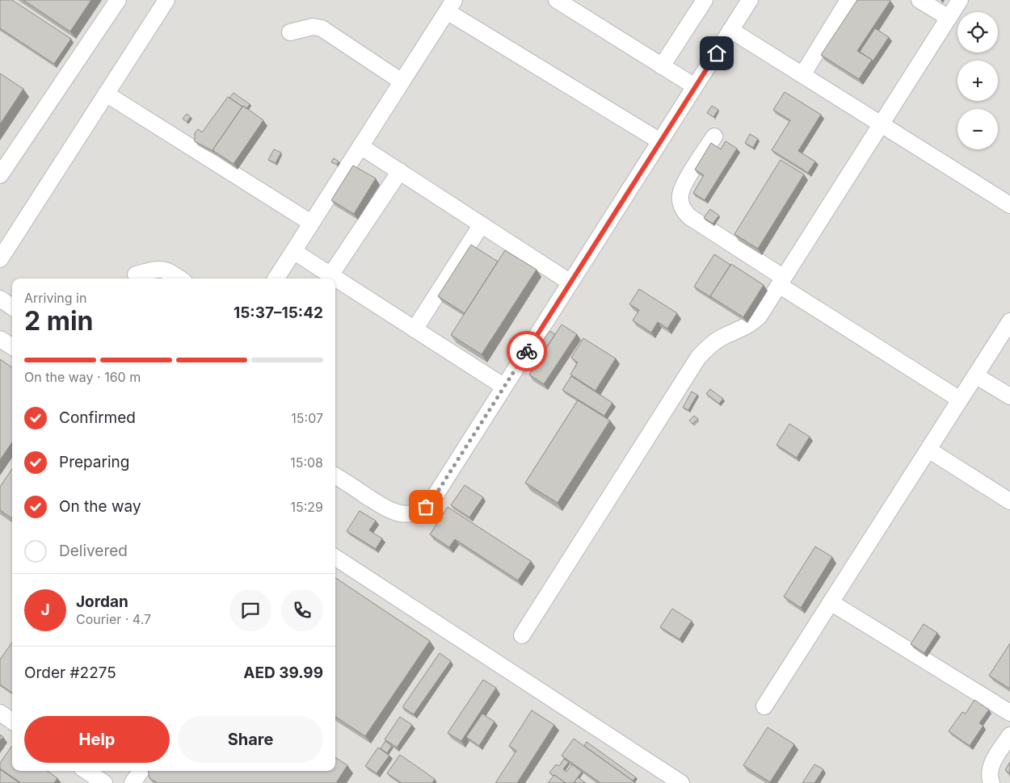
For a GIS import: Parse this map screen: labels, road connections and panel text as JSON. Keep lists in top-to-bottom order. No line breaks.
{"page":{"map_buttons":["+","−"],"heading":["2 min","Arriving in","15:37–15:42"],"panel":["Jordan","Courier · 4.7","Order #2275","AED 39.99"],"bar":"On the way · 160 m","list":[["Confirmed","15:07"],["Preparing","15:08"],["On the way","15:29"],"Delivered"],"round":"J","buttons":["Help","Share"]}}
